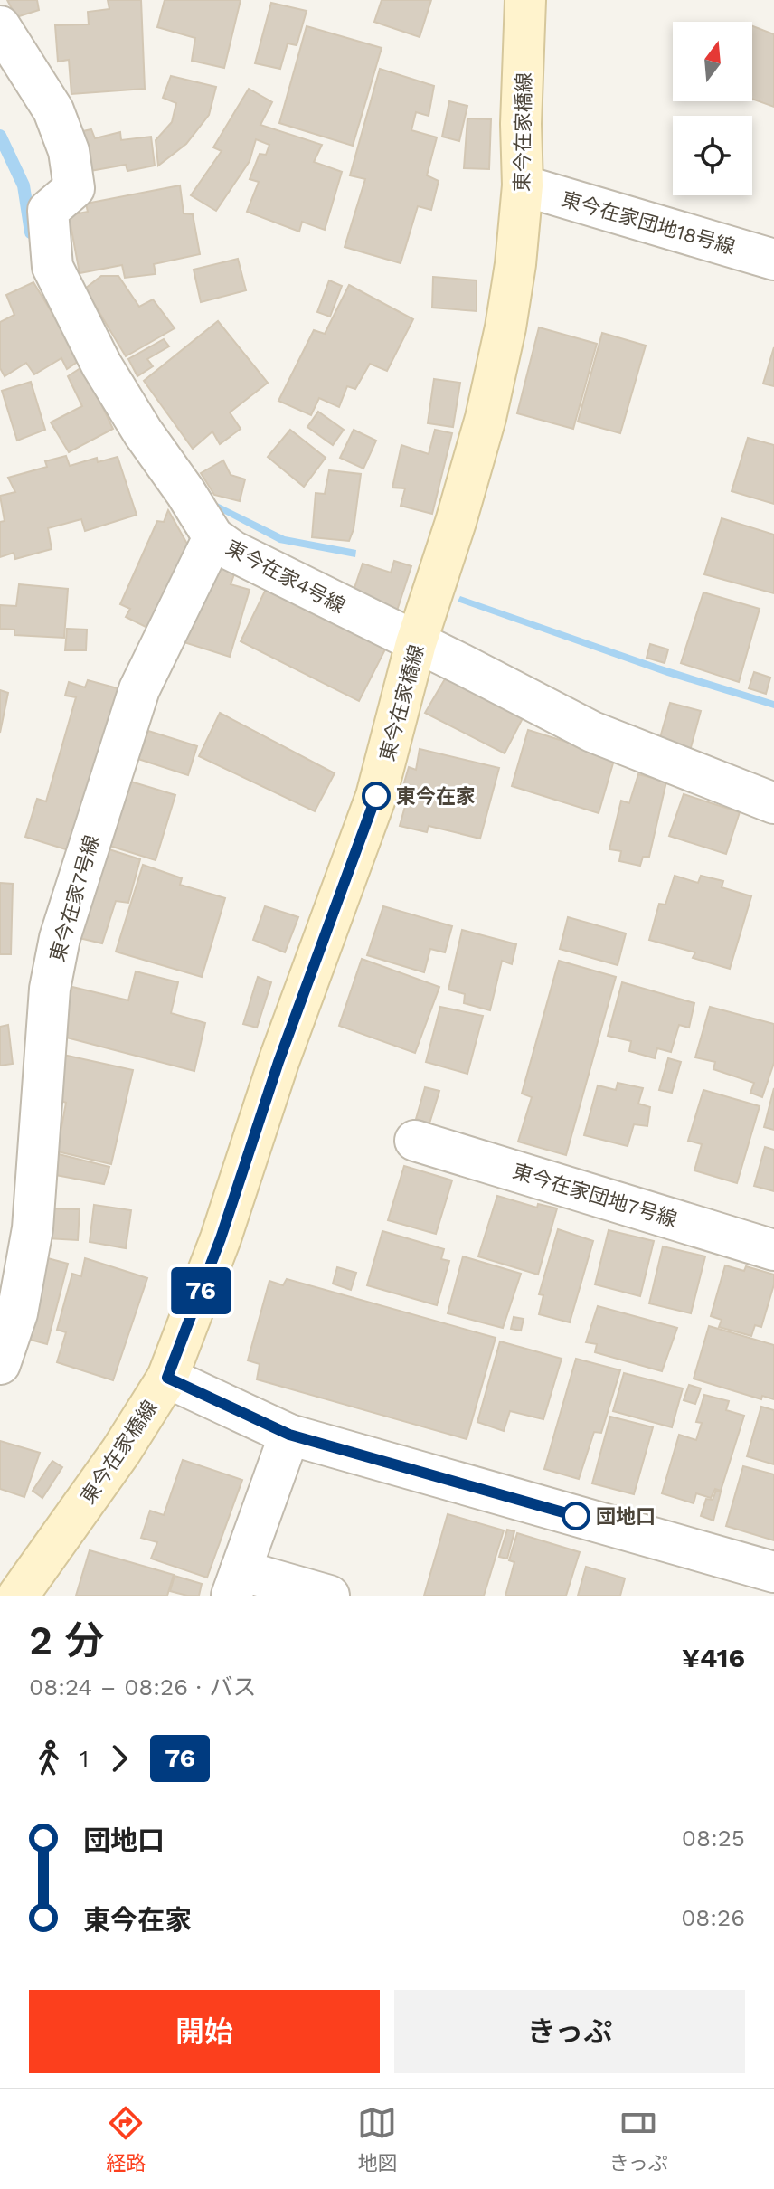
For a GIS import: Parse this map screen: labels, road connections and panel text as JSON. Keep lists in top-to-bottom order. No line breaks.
{"streets":{"street":["東今在家橋線","東今在家団地18号線","東今在家4号線","東今在家7号線","東今在家団地7号線"]},"crossings":[["東今在家橋線","東今在家団地18号線"],["東今在家橋線","東今在家4号線"],["東今在家4号線","東今在家7号線"]],"places":["東今在家","団地口"],"lines":["bus line 76"],"north":"top","page":{"on_map":"76","heading":["2 分","08:24 – 08:26 · バス","¥416"],"legs":["1","76"],"list":[{"name":"団地口","value":"08:25"},{"name":"東今在家","value":"08:26"}],"buttons":["開始","きっぷ"],"tabs":["経路","地図","きっぷ"]}}
